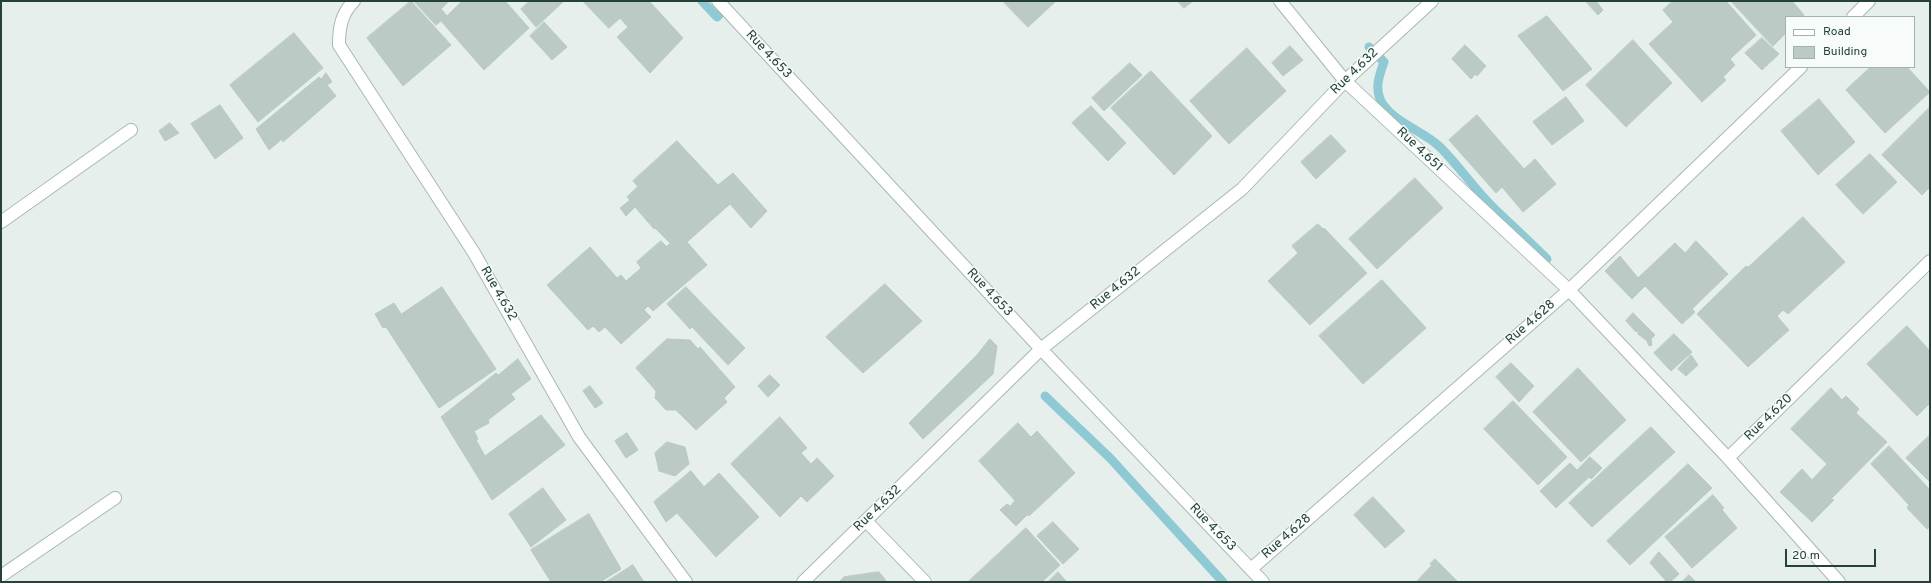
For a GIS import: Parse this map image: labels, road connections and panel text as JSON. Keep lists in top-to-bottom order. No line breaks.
{"streets":{"street":["Rue 4.653","Rue 4.632","Rue 4.651","Rue 4.628","Rue 4.620"]},"crossings":[["Rue 4.653","Rue 4.632"],["Rue 4.653","Rue 4.628"],["Rue 4.632","Rue 4.651"],["Rue 4.651","Rue 4.628"],["Rue 4.651","Rue 4.620"]],"legend":["Road","Building"],"scale_bar":"20 m"}
